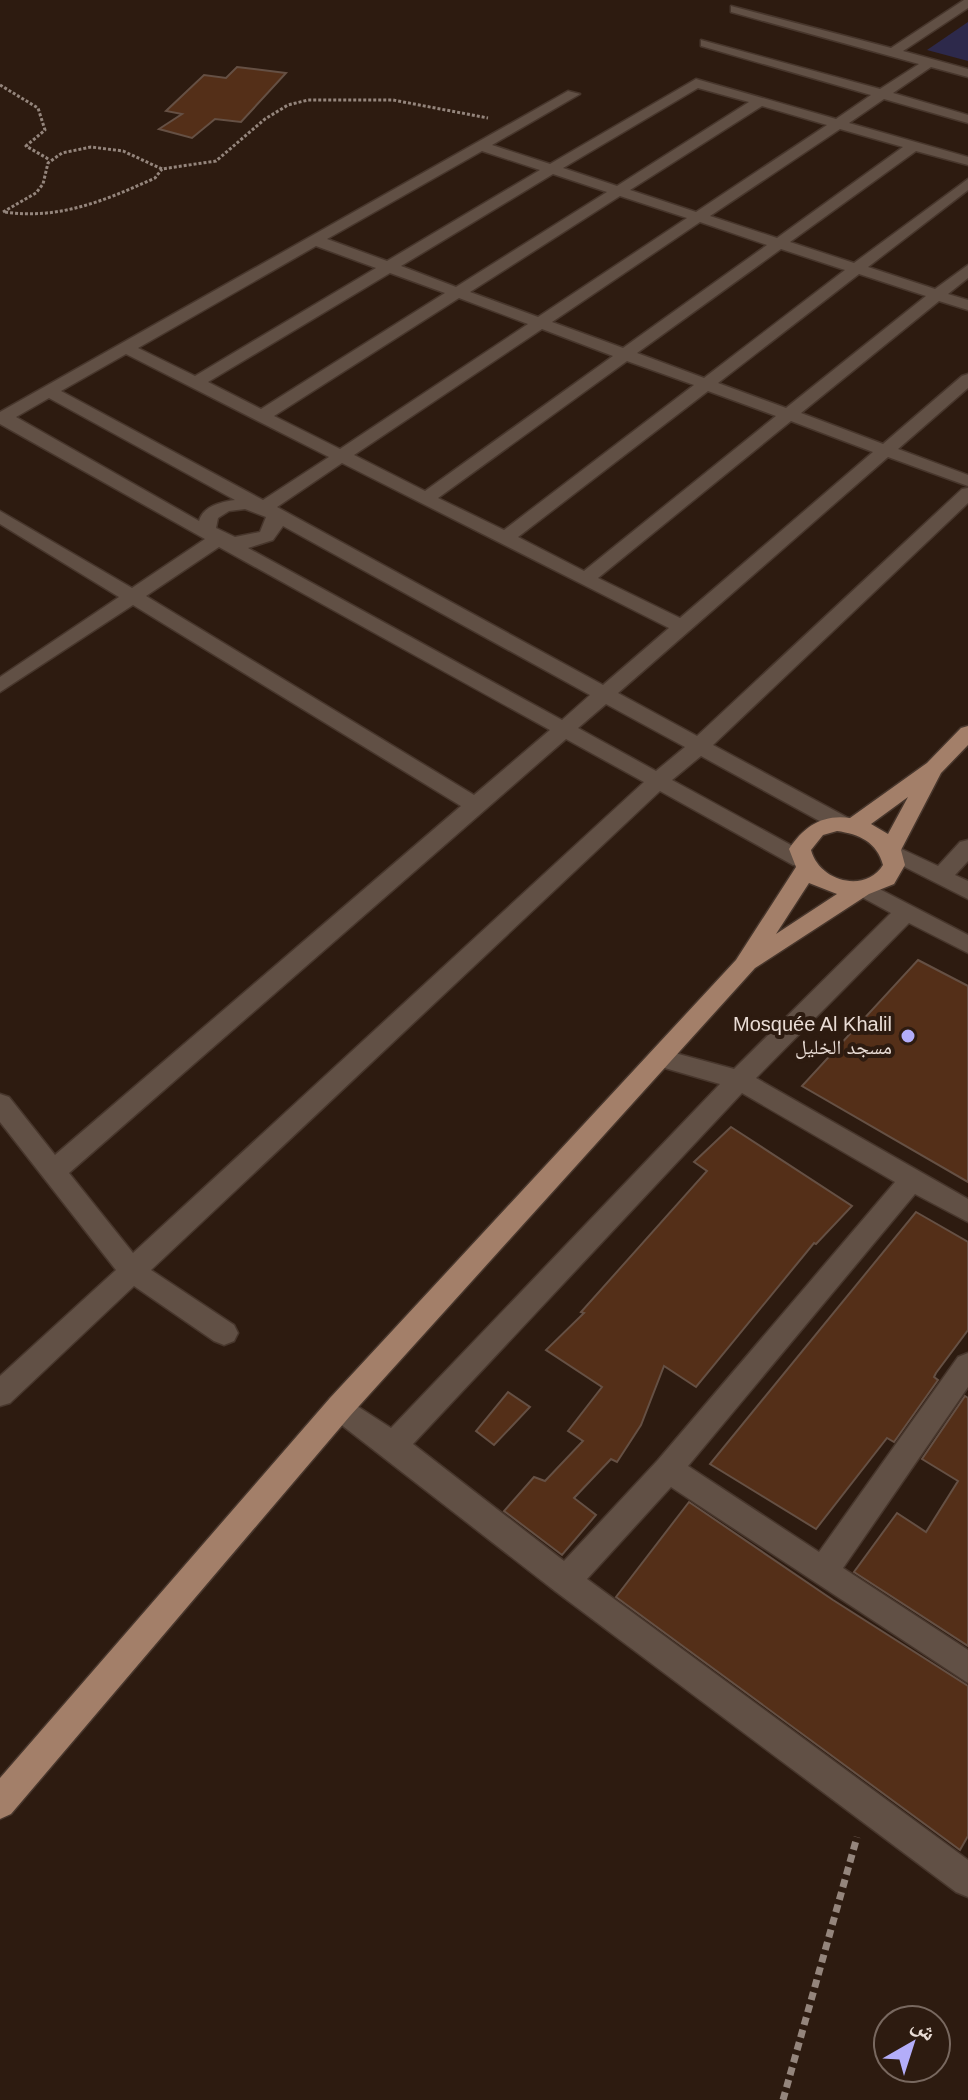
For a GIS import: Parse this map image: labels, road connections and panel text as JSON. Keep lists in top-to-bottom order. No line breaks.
{"places":["Mosquée Al Khalil مسجد الخليل"],"north":"top right"}
